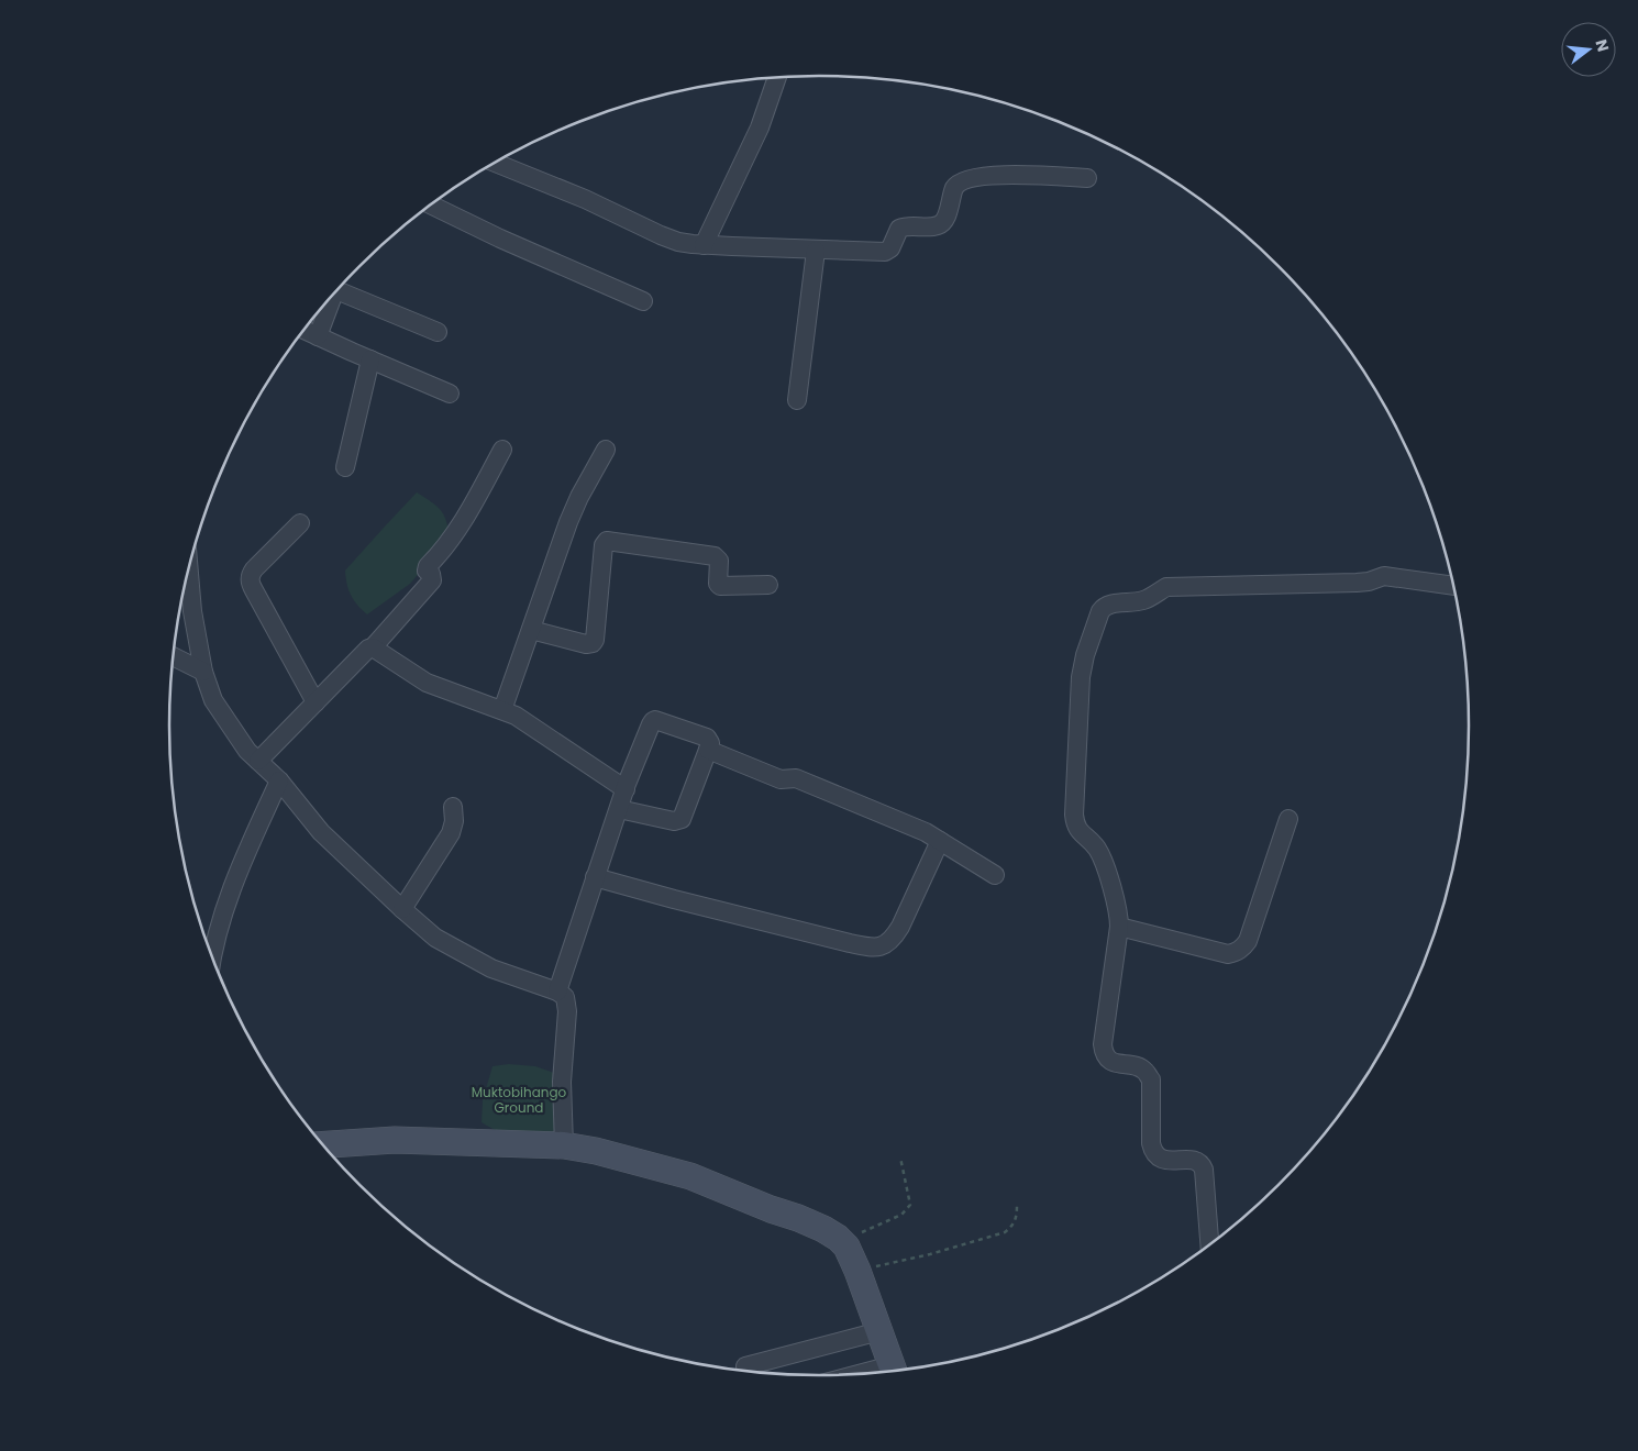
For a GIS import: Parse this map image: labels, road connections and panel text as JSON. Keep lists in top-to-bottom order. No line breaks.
{"parks":["Muktobihango Ground"],"north":"right"}
